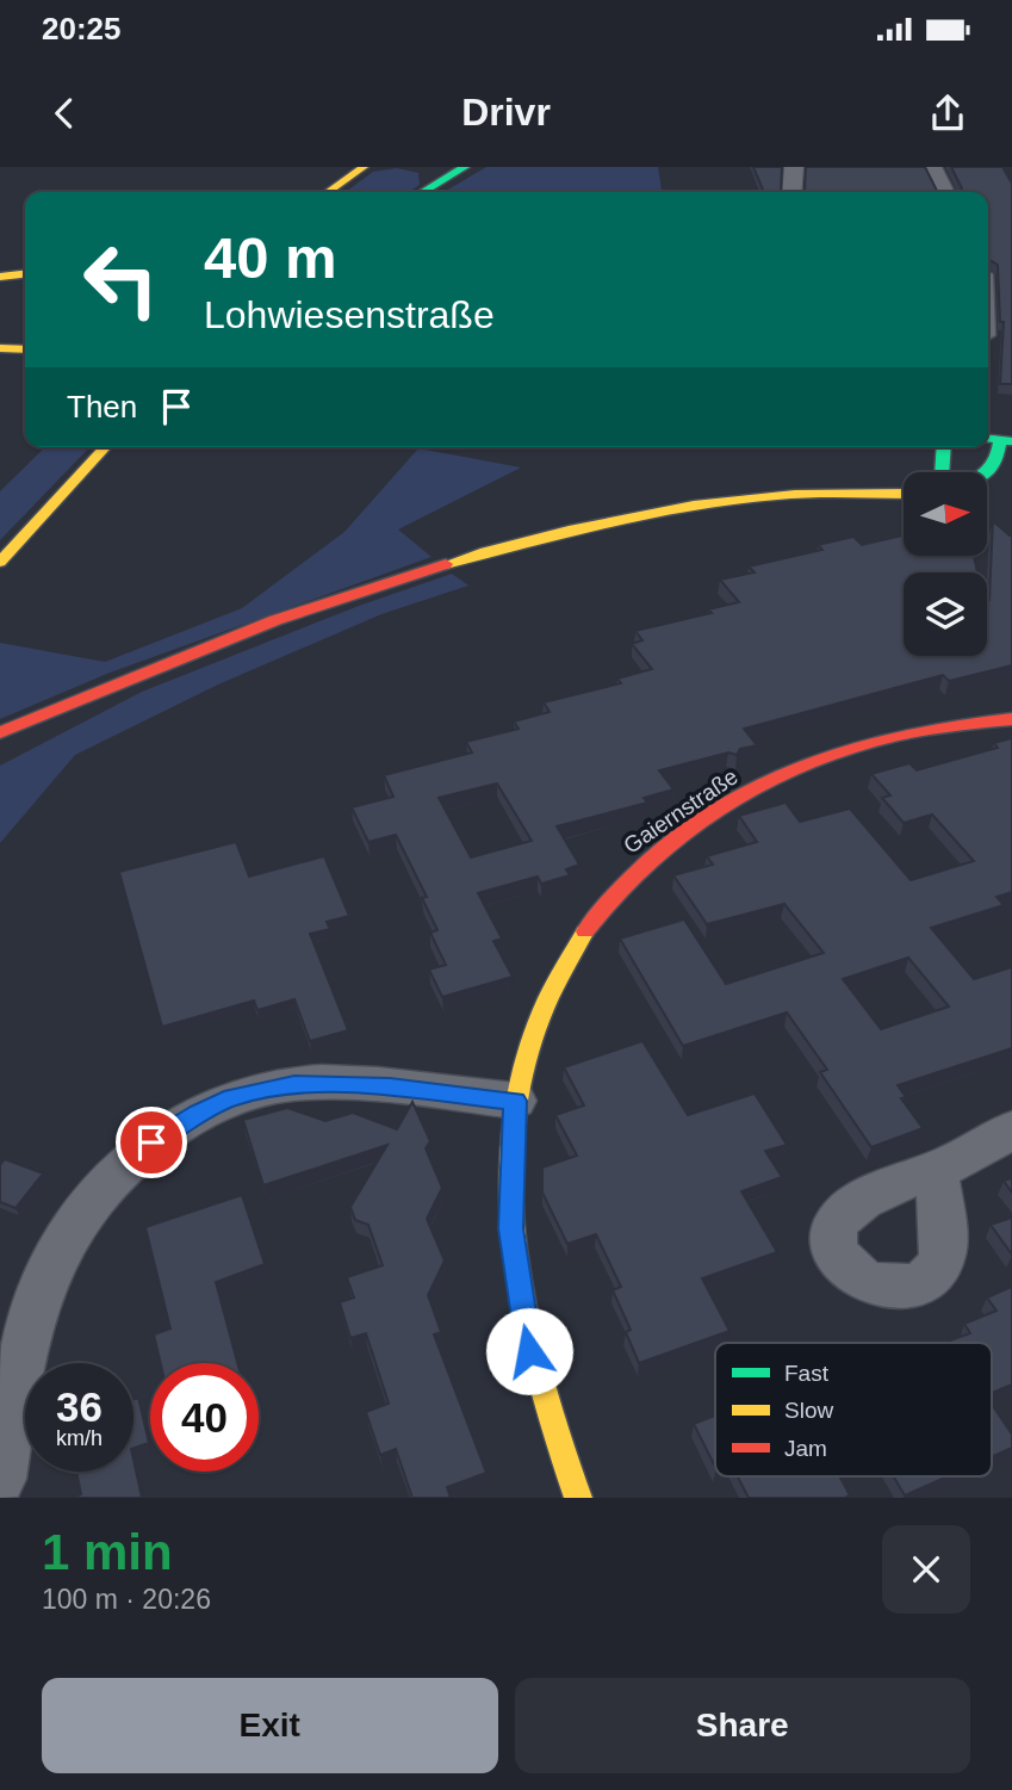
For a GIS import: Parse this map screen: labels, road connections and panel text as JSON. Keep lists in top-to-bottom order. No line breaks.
{"streets":{"main road":["Gaiernstraße"]},"legend":["Fast","Slow","Jam"],"north":"right","page":{"status":"20:25","header":"Drivr","turn":["40 m","Lohwiesenstraße"],"then":"Then","speed":"36 km/h","limit":"40","heading":["1 min","100 m · 20:26"],"buttons":["Exit","Share"]}}
